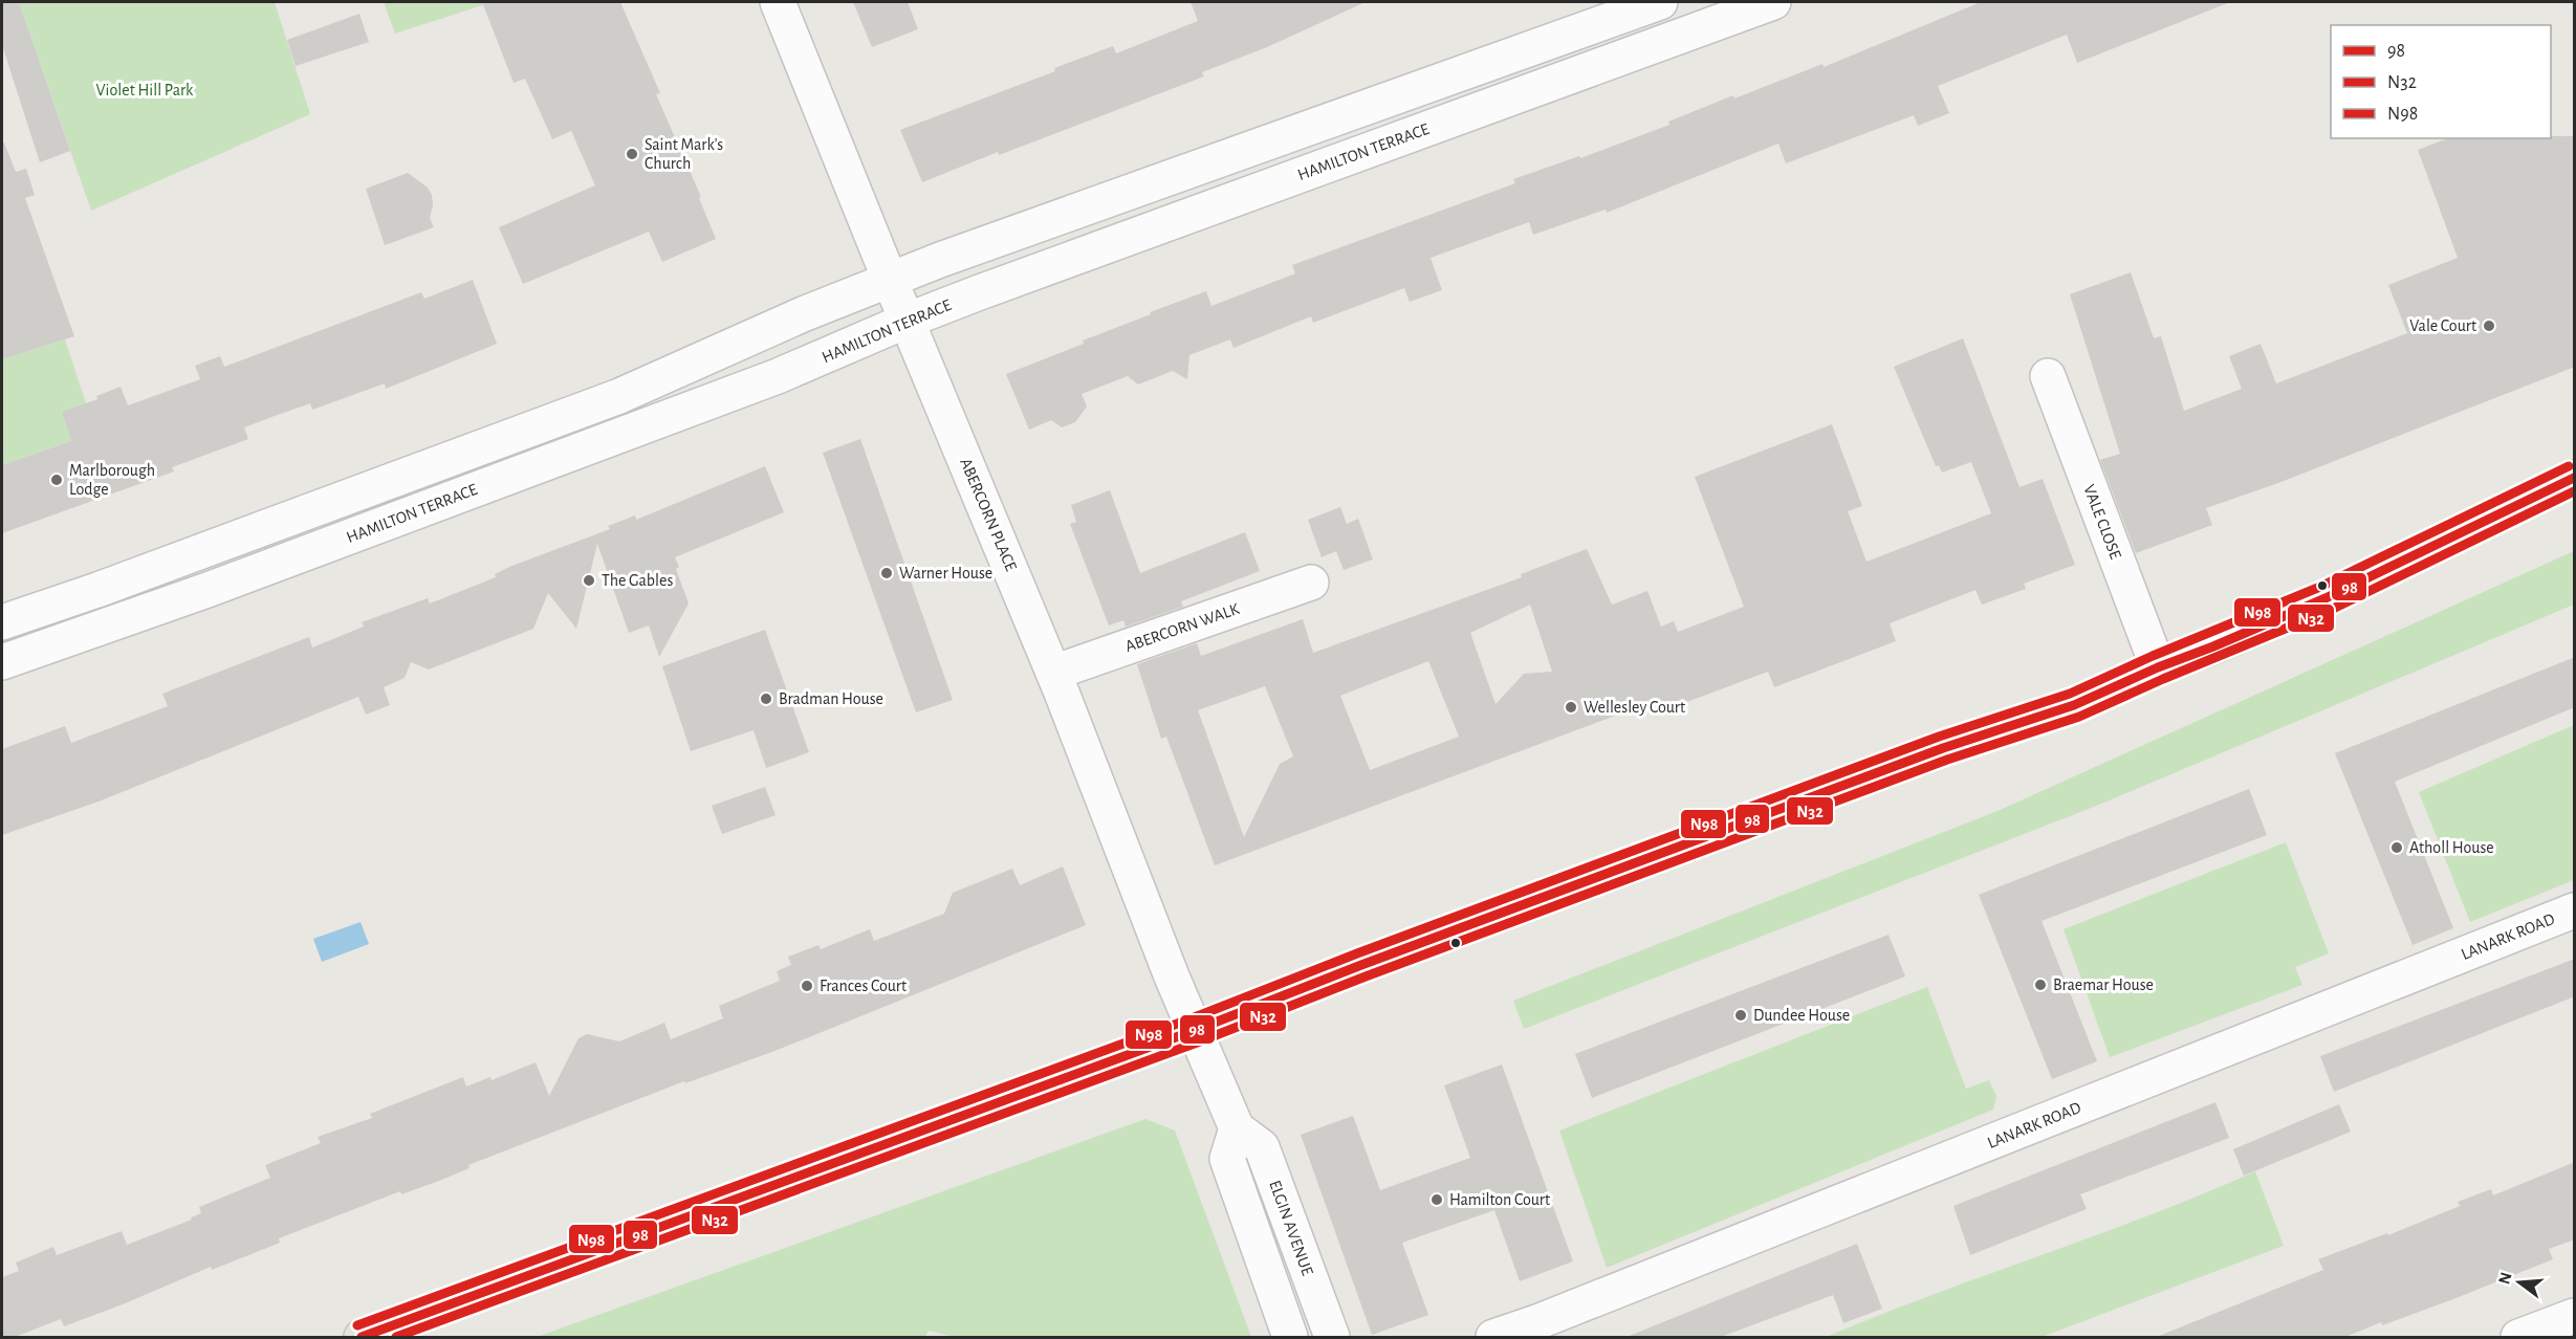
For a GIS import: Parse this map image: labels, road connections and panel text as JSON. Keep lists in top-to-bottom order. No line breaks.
{"streets":{"street":["HAMILTON TERRACE","ABERCORN PLACE","VALE CLOSE","ABERCORN WALK","LANARK ROAD","ELGIN AVENUE"]},"crossings":[["HAMILTON TERRACE","ABERCORN PLACE"],["ABERCORN PLACE","ABERCORN WALK"]],"parks":["Violet Hill Park"],"places":["Saint Mark's Church","Vale Court","Marlborough Lodge","Warner House","The Gables","Bradman House","Wellesley Court","Atholl House","Braemar House","Frances Court","Dundee House","Hamilton Court"],"lines":["transit line N98","transit line 98","transit line N32"],"legend":["98","N32","N98"],"north":"left"}
